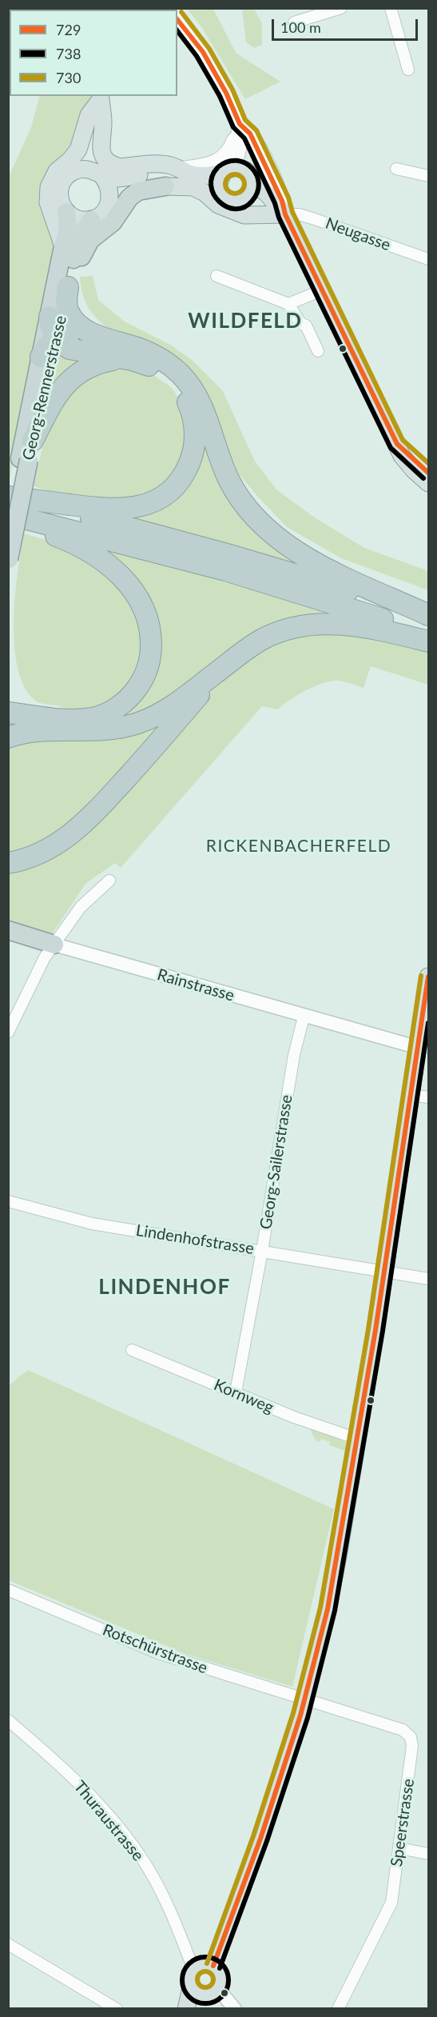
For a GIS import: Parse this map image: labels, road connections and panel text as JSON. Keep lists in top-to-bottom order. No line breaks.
{"streets":{"highway":["Georg-Rennerstrasse"],"street":["Neugasse","Rainstrasse","Georg-Sailerstrasse","Lindenhofstrasse","Kornweg","Rotschürstrasse","Thuraustrasse","Speerstrasse"]},"crossings":[["Rainstrasse","Georg-Sailerstrasse"],["Georg-Sailerstrasse","Lindenhofstrasse"],["Georg-Sailerstrasse","Kornweg"],["Rotschürstrasse","Speerstrasse"]],"districts":["WILDFELD","RICKENBACHERFELD","LINDENHOF"],"lines":["transit line 730","transit line 729","transit line 738"],"legend":["729","738","730"],"scale_bar":"100 m"}
